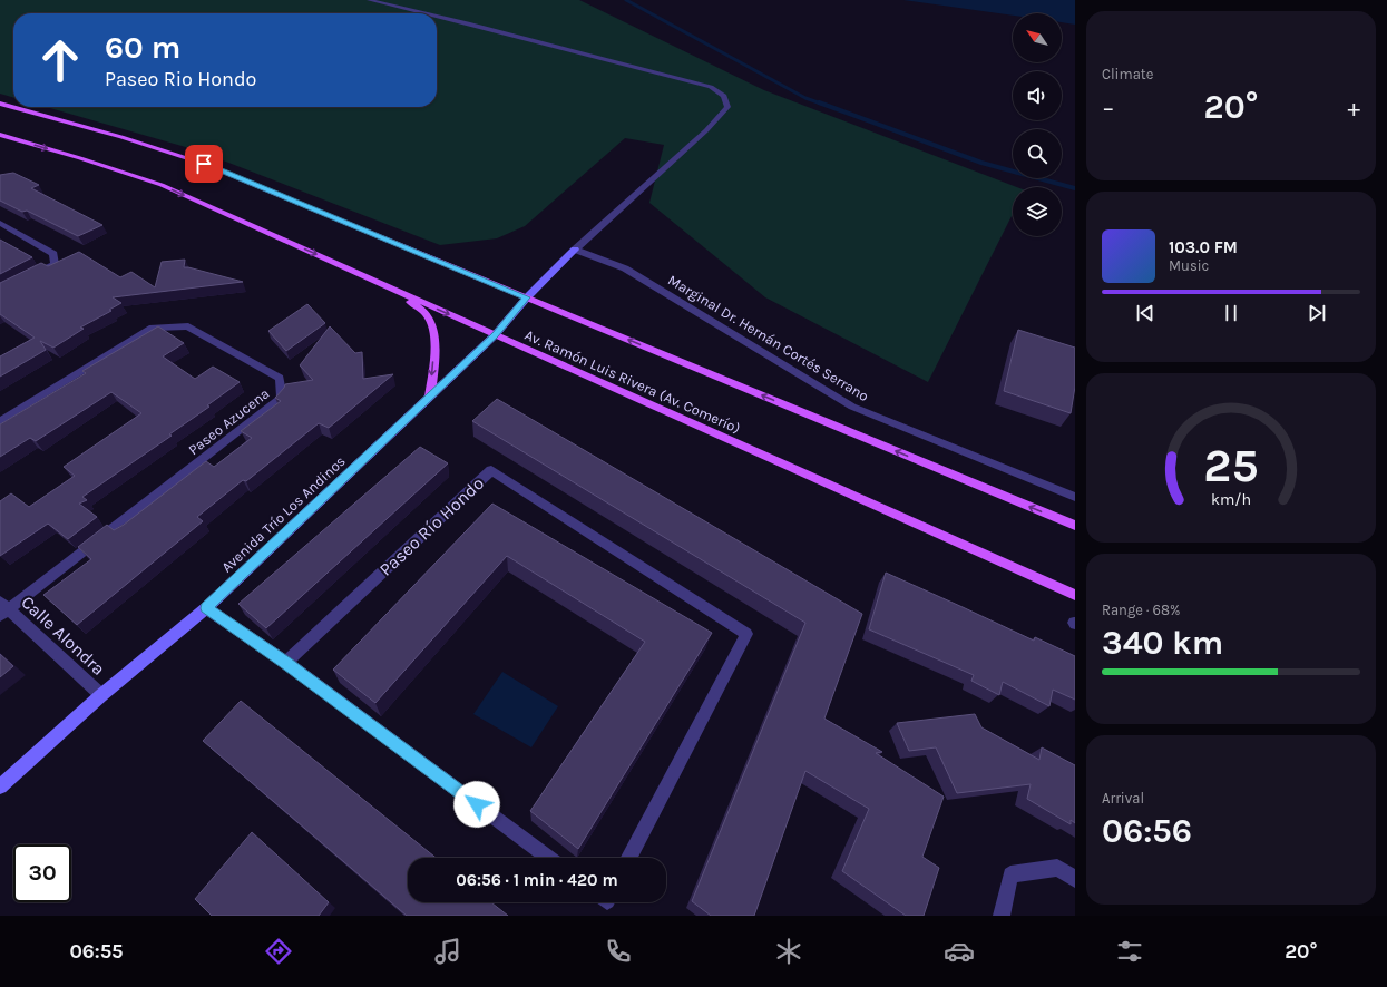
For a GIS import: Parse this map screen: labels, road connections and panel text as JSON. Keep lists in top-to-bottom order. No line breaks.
{"streets":{"main road":["Av. Ramón Luis Rivera (Av. Comerío)"],"street":["Marginal Dr. Hernán Cortés Serrano","Paseo Azucena","Avenida Trío Los Andinos","Paseo Río Hondo","Calle Alondra"]},"crossings":[["Marginal Dr. Hernán Cortés Serrano","Avenida Trío Los Andinos"],["Av. Ramón Luis Rivera (Av. Comerío)","Avenida Trío Los Andinos"],["Paseo Azucena","Calle Alondra"],["Avenida Trío Los Andinos","Calle Alondra"]],"north":"top left","page":{"tile":["Climate",["Range · 68%","340 km"],["Arrival","06:56"]],"turn":["60 m","Paseo Rio Hondo"],"heat":["−","20°","+"],"song":["103.0 FM","Music"],"limit":"30","trip":"06:56 · 1 min · 420 m","tabs":["06:55","20°"],"gauge":["25","km/h"]}}
